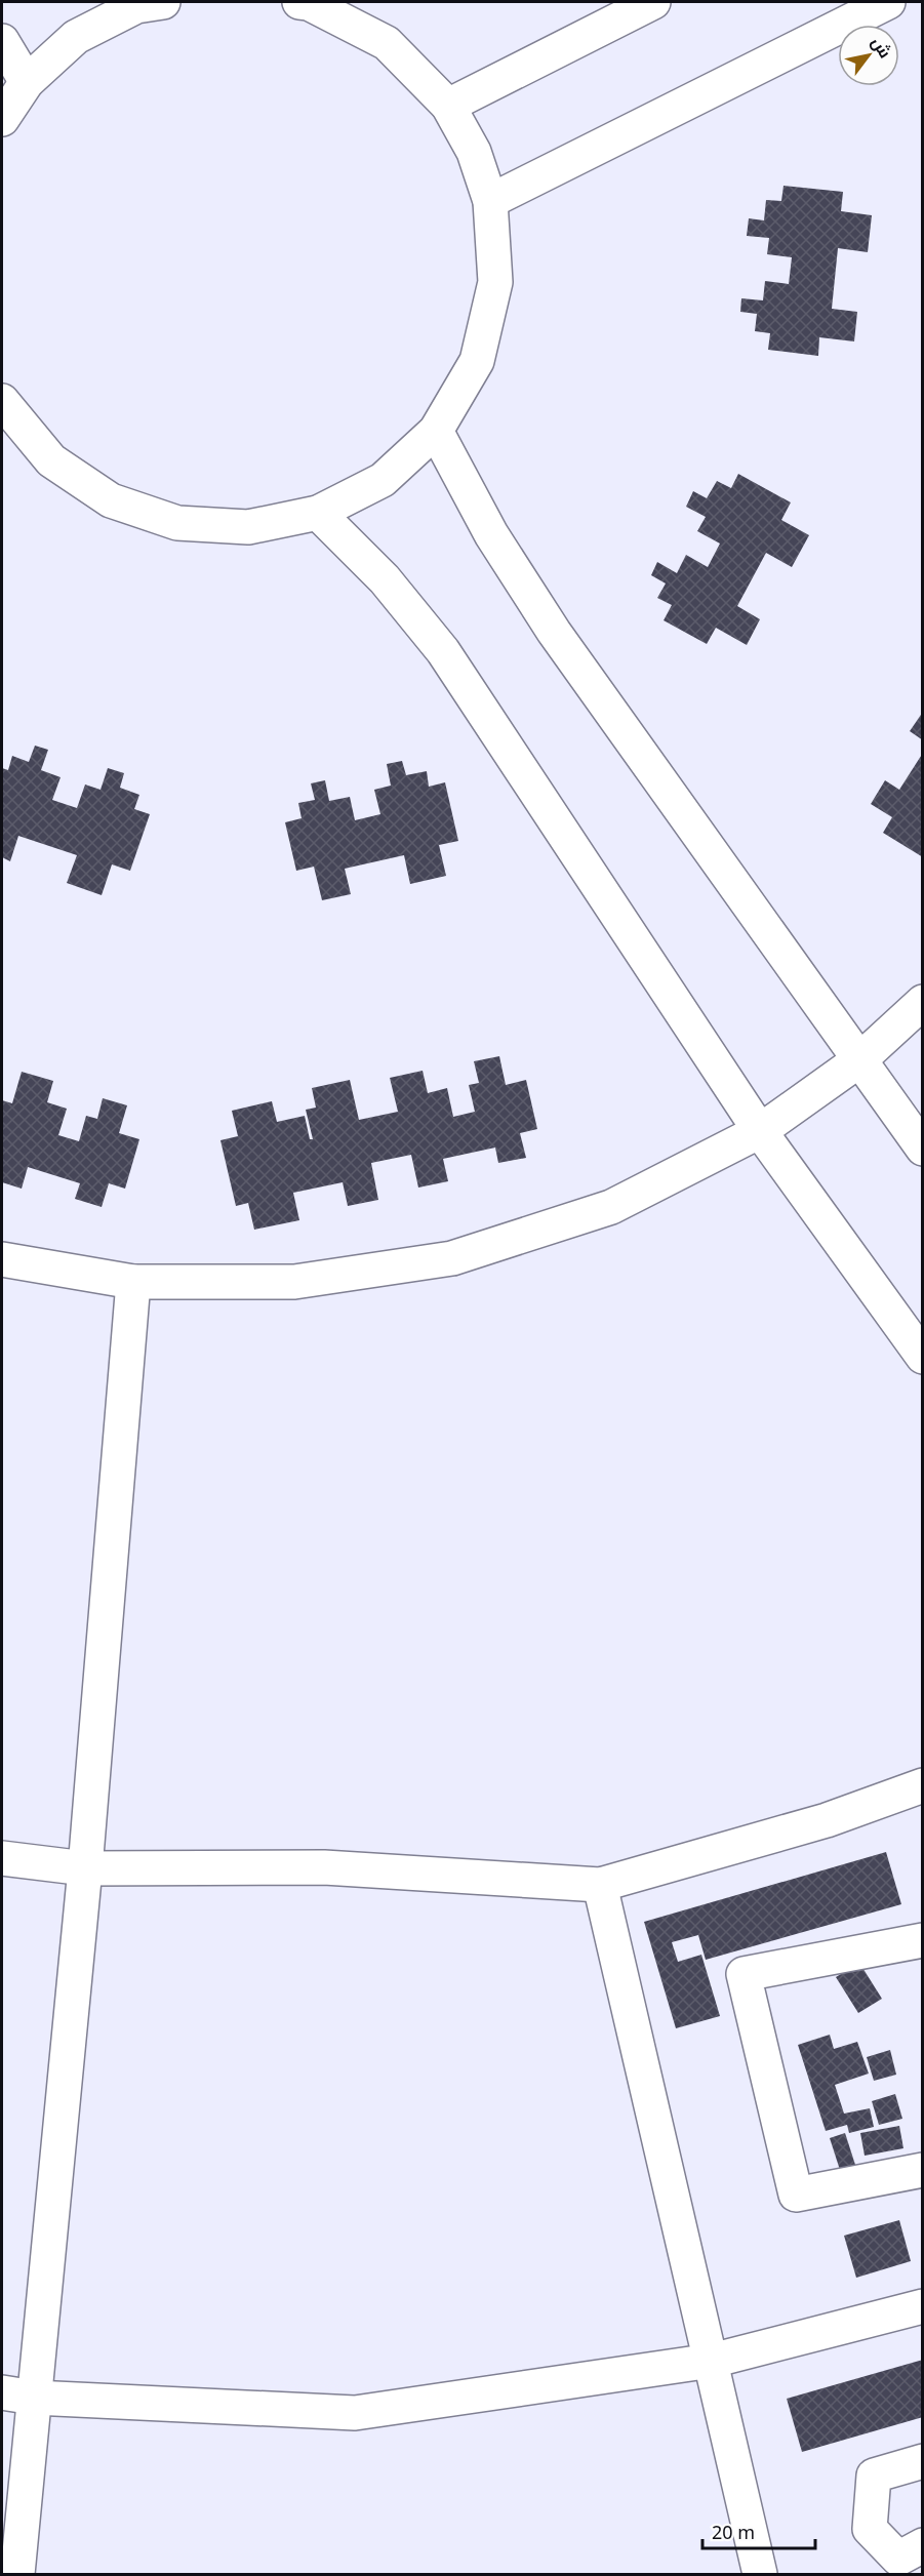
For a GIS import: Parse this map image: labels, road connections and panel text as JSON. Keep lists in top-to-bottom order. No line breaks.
{"scale_bar":"20 m","north":"top right"}
